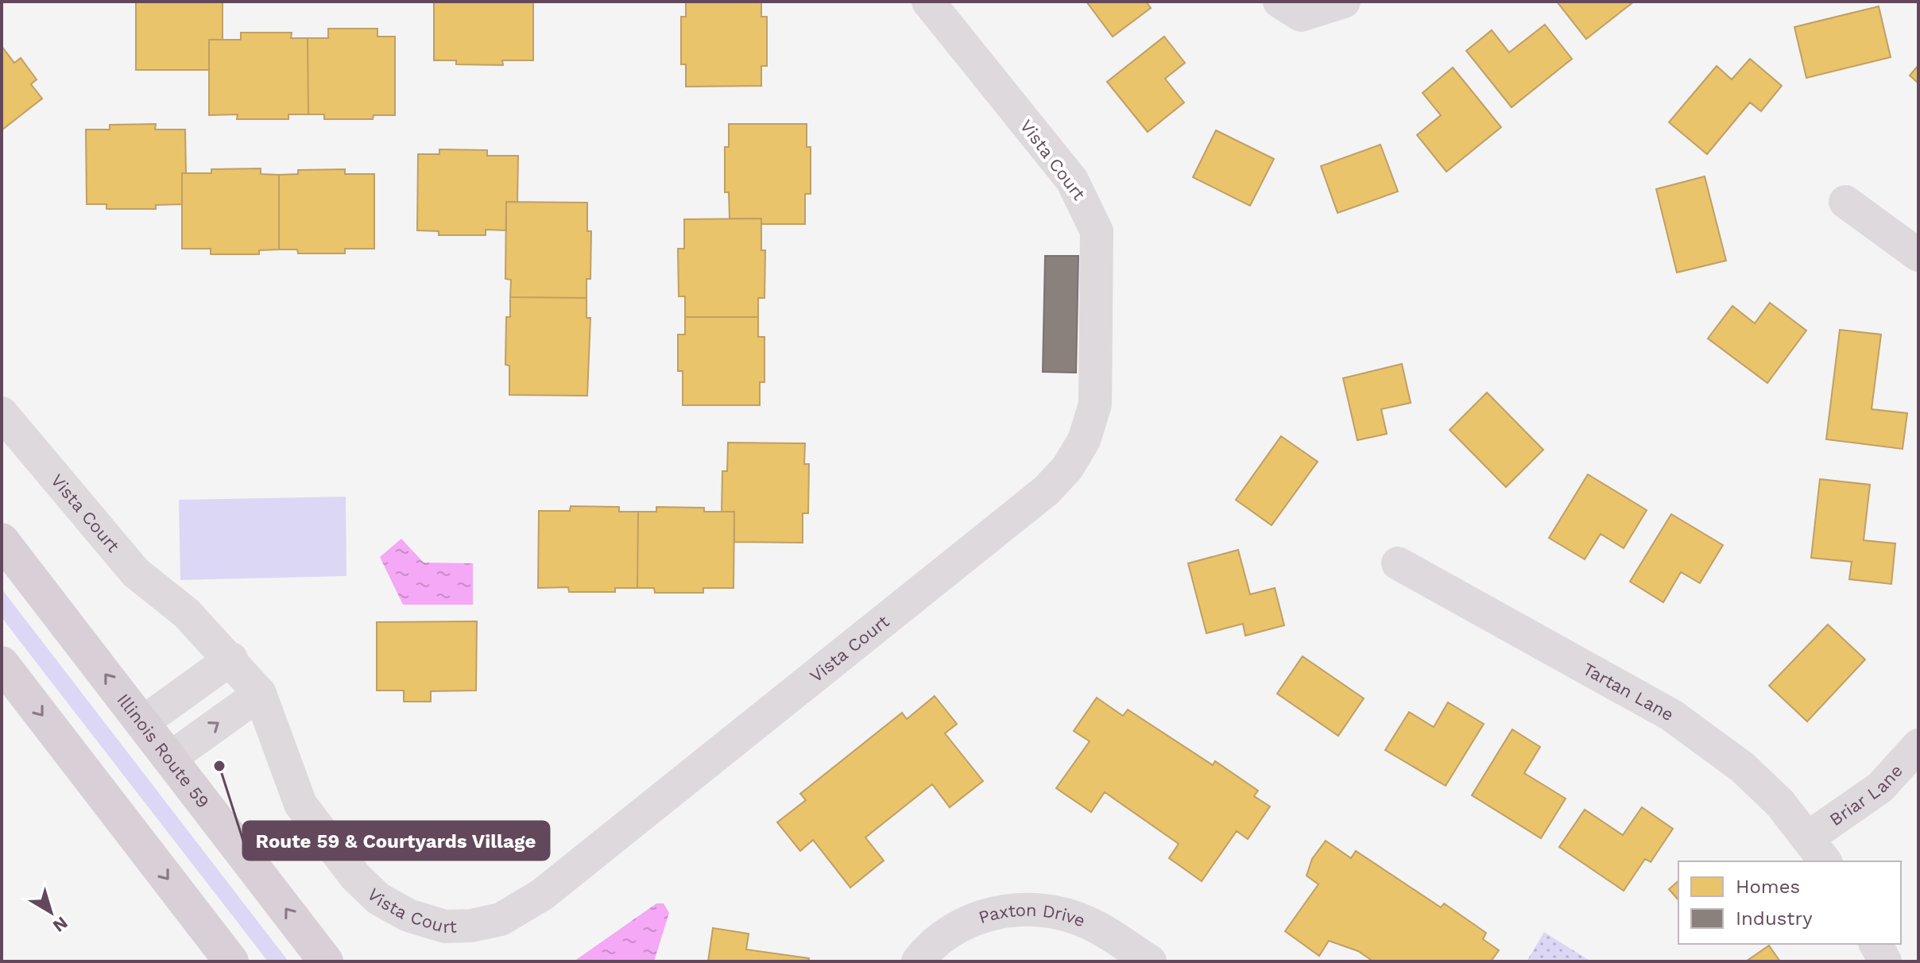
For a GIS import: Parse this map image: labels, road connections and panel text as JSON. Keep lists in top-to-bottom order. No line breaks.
{"streets":{"main road":["Illinois Route 59"],"street":["Vista Court","Tartan Lane","Briar Lane","Paxton Drive"]},"crossings":[["Tartan Lane","Briar Lane"]],"places":["Route 59 & Courtyards Village"],"legend":["Homes","Industry"],"north":"bottom right"}
